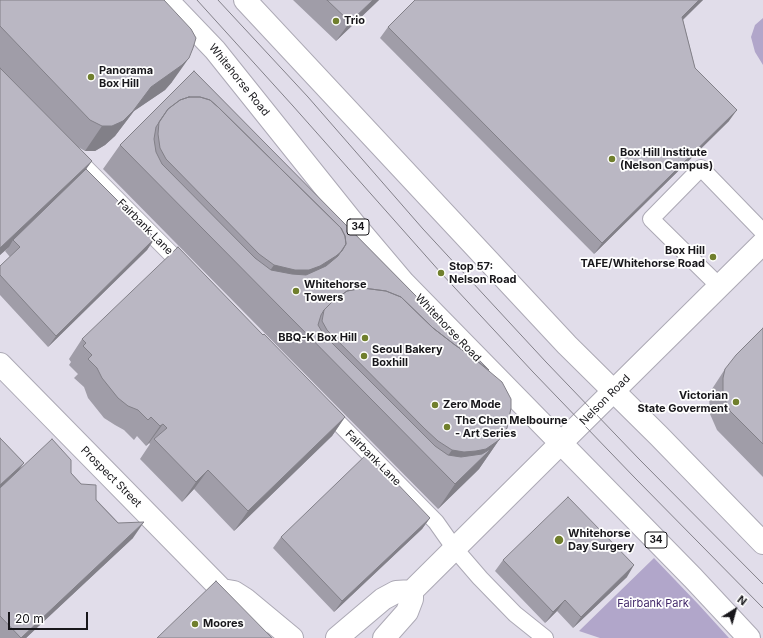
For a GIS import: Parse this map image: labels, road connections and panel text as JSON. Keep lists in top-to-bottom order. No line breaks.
{"streets":{"main road":["Whitehorse Road","34","Nelson Road","Prospect Street"],"lane":["Fairbank Lane"]},"crossings":[["Whitehorse Road","Nelson Road"],["Fairbank Lane","Nelson Road"]],"parks":["Fairbank Park"],"places":["Trio","Panorama Box Hill","Box Hill Institute (Nelson Campus)","Box Hill TAFE/Whitehorse Road","Stop 57: Nelson Road","Whitehorse Towers","BBQ-K Box Hill","Seoul Bakery Boxhill","Victorian State Goverment","Zero Mode","The Chen Melbourne - Art Series","Whitehorse Day Surgery","Moores"],"scale_bar":"20 m","north":"top right"}
